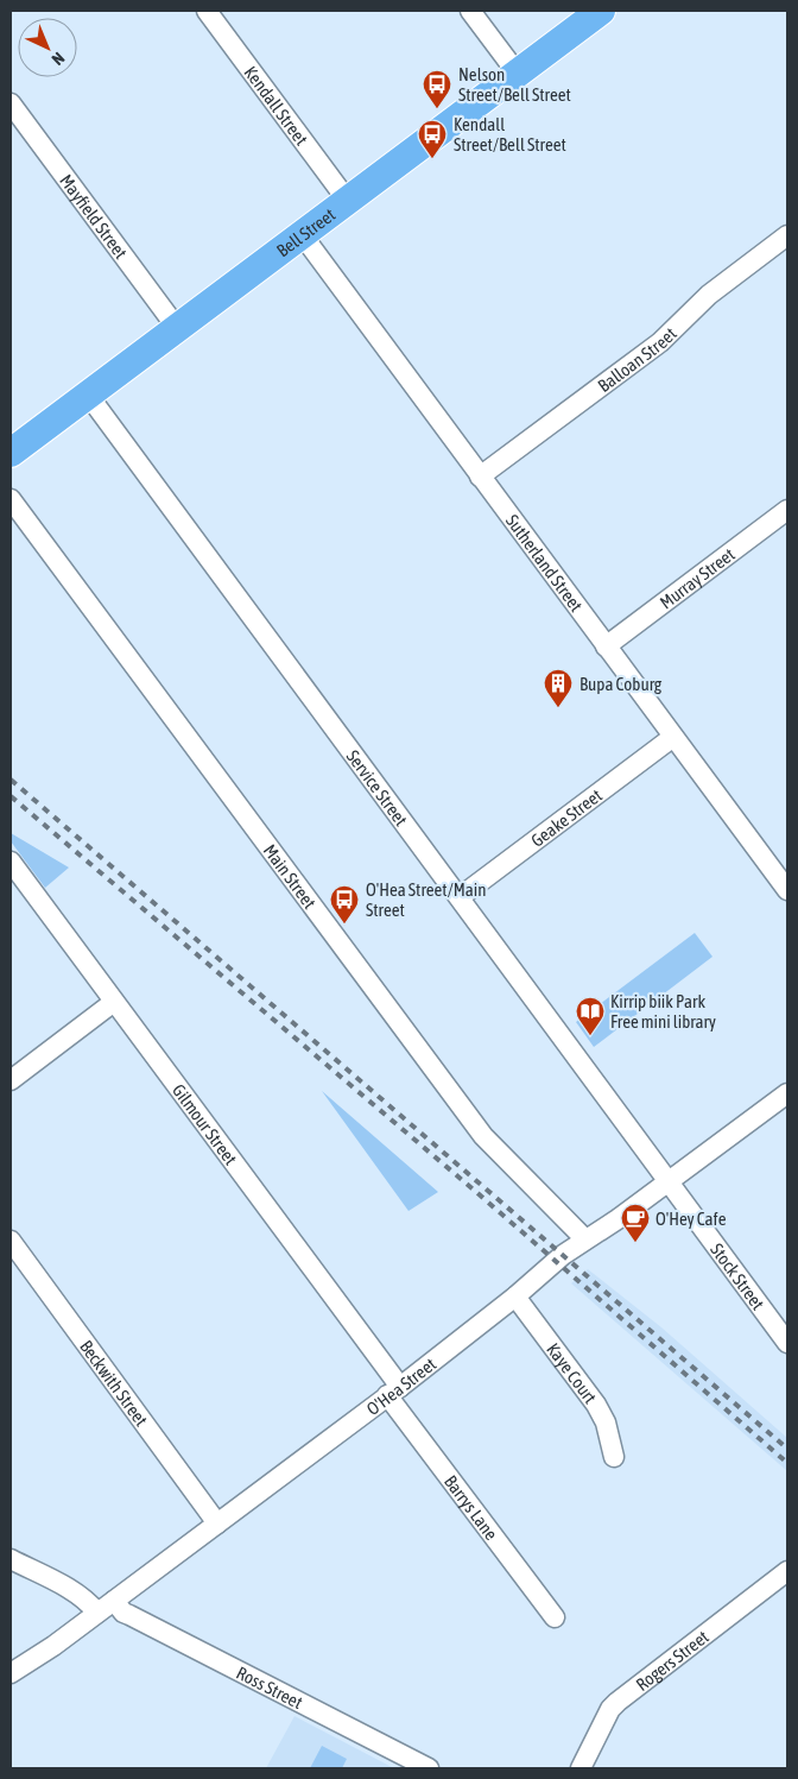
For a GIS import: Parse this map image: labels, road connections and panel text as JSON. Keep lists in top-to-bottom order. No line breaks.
{"streets":{"highway":["Bell Street"],"street":["Kendall Street","Mayfield Street","Balloan Street","Sutherland Street","Murray Street","Service Street","Geake Street","Main Street","Gilmour Street","Stock Street","Kaye Court","Beckwith Street","O'Hea Street","Barrys Lane","Rogers Street","Ross Street"]},"crossings":[["Kendall Street","Bell Street"],["Mayfield Street","Bell Street"],["Bell Street","Sutherland Street"],["Bell Street","Service Street"],["Balloan Street","Sutherland Street"],["Sutherland Street","Murray Street"],["Sutherland Street","Geake Street"],["Service Street","Geake Street"],["Service Street","Stock Street"],["Service Street","O'Hea Street"],["Main Street","O'Hea Street"],["Gilmour Street","O'Hea Street"],["Gilmour Street","Barrys Lane"],["Stock Street","O'Hea Street"],["Kaye Court","O'Hea Street"],["Beckwith Street","O'Hea Street"],["O'Hea Street","Barrys Lane"],["O'Hea Street","Ross Street"]],"places":{"bus stop":["Nelson Street/Bell Street","Kendall Street/Bell Street","O'Hea Street/Main Street"],"building":["Bupa Coburg"],"library":["Kirrip biik Park Free mini library"],"cafe":["O'Hey Cafe"]},"north":"bottom right"}
